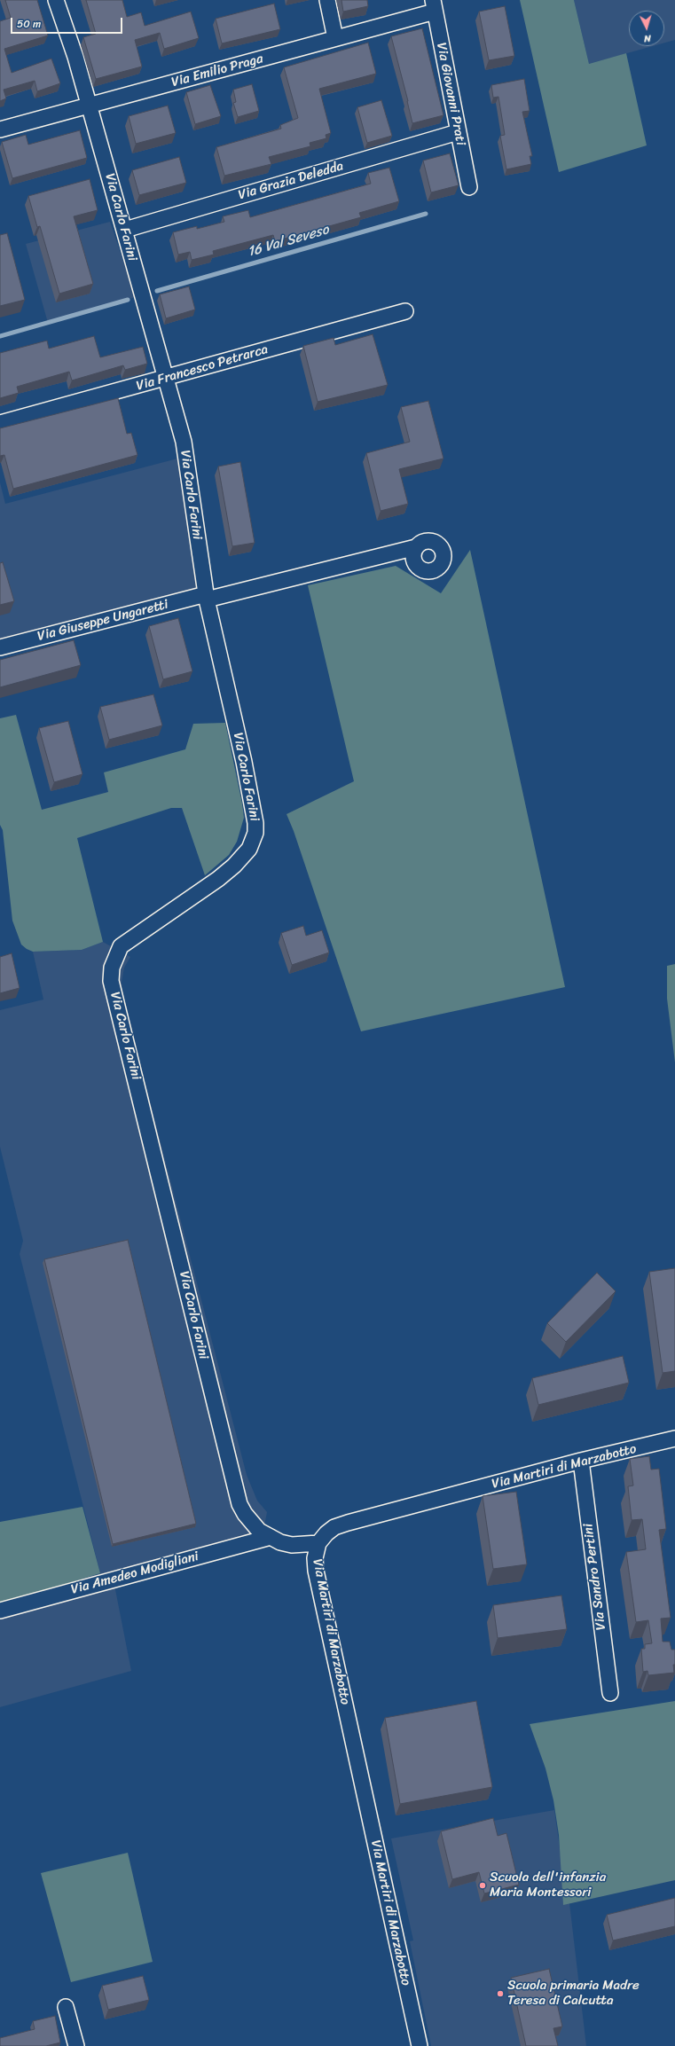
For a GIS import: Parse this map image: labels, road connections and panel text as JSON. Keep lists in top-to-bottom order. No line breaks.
{"streets":{"street":["Via Emilio Praga","Via Giovanni Prati","Via Grazia Deledda","Via Carlo Farini","Via Francesco Petrarca","Via Giuseppe Ungaretti","Via Martiri di Marzabotto","Via Amedeo Modigliani","Via Sandro Pertini"]},"crossings":[["Via Emilio Praga","Via Giovanni Prati"],["Via Emilio Praga","Via Carlo Farini"],["Via Giovanni Prati","Via Grazia Deledda"],["Via Grazia Deledda","Via Carlo Farini"],["Via Carlo Farini","Via Francesco Petrarca"],["Via Carlo Farini","Via Giuseppe Ungaretti"],["Via Carlo Farini","Via Martiri di Marzabotto"],["Via Carlo Farini","Via Amedeo Modigliani"],["Via Martiri di Marzabotto","Via Sandro Pertini"]],"water":["16 Val Seveso"],"places":["Scuola dell'infanzia Maria Montessori","Scuola primaria Madre Teresa di Calcutta"],"scale_bar":"50 m","north":"bottom"}
